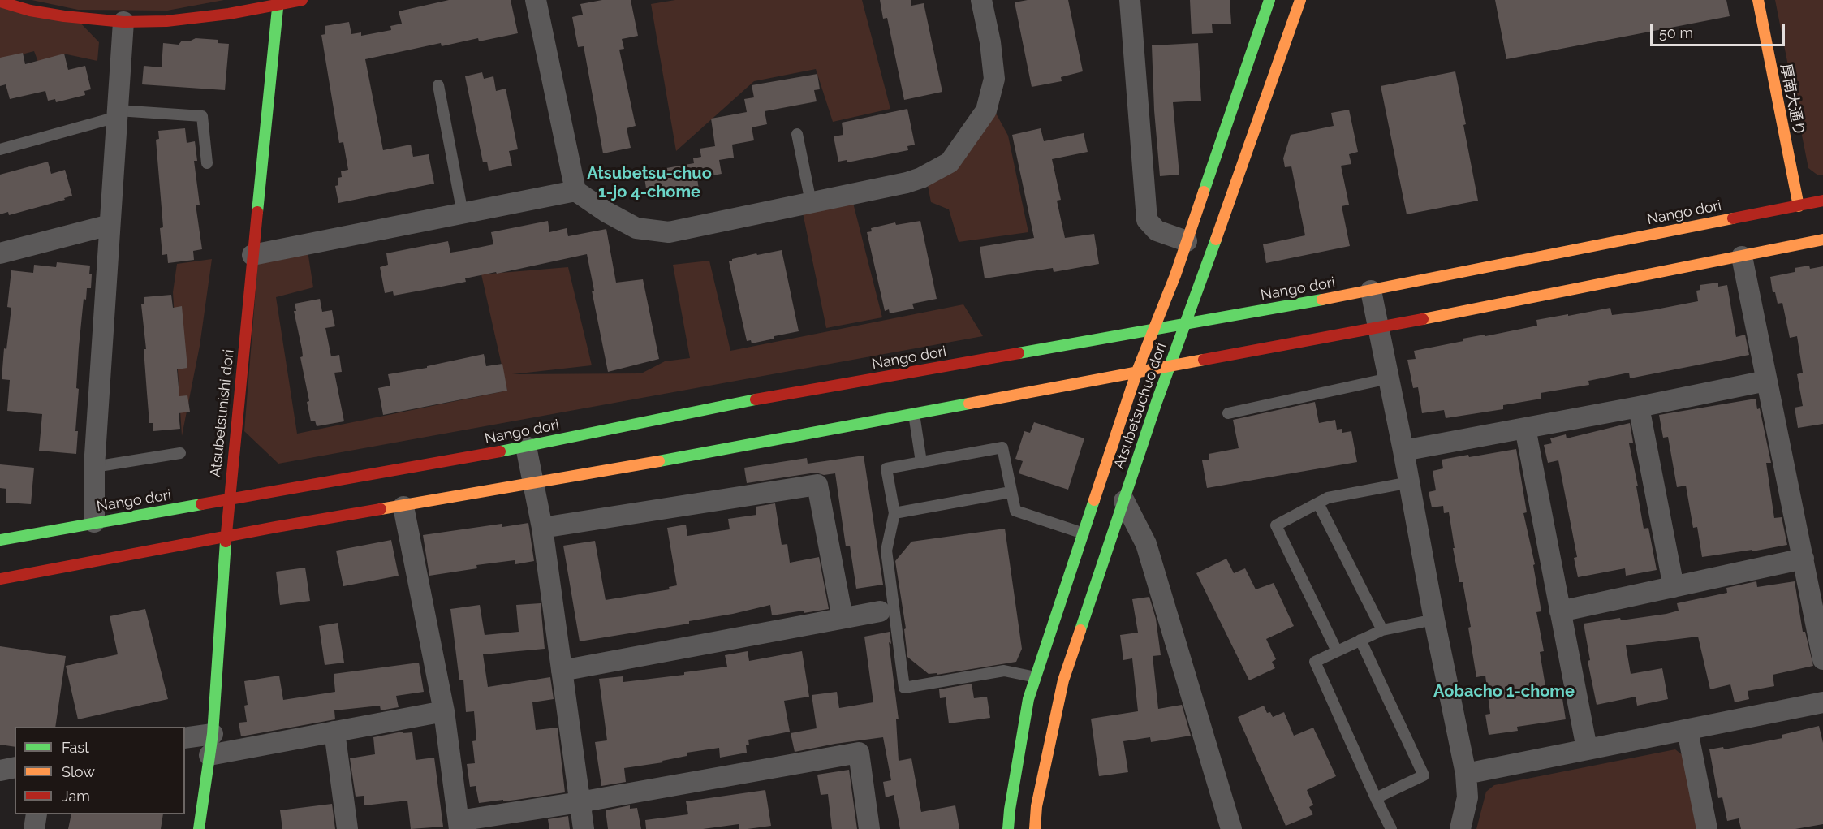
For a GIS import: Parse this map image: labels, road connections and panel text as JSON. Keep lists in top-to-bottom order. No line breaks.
{"streets":{"street":["厚南大通り","Nango dori","Atsubetsuchuo dori","Atsubetsunishi dori"]},"crossings":[["厚南大通り","Nango dori"],["Nango dori","Atsubetsuchuo dori"],["Nango dori","Atsubetsunishi dori"]],"districts":["Atsubetsu-chuo 1-jo 4-chome","Aobacho 1-chome"],"legend":["Fast","Slow","Jam"],"scale_bar":"50 m"}
